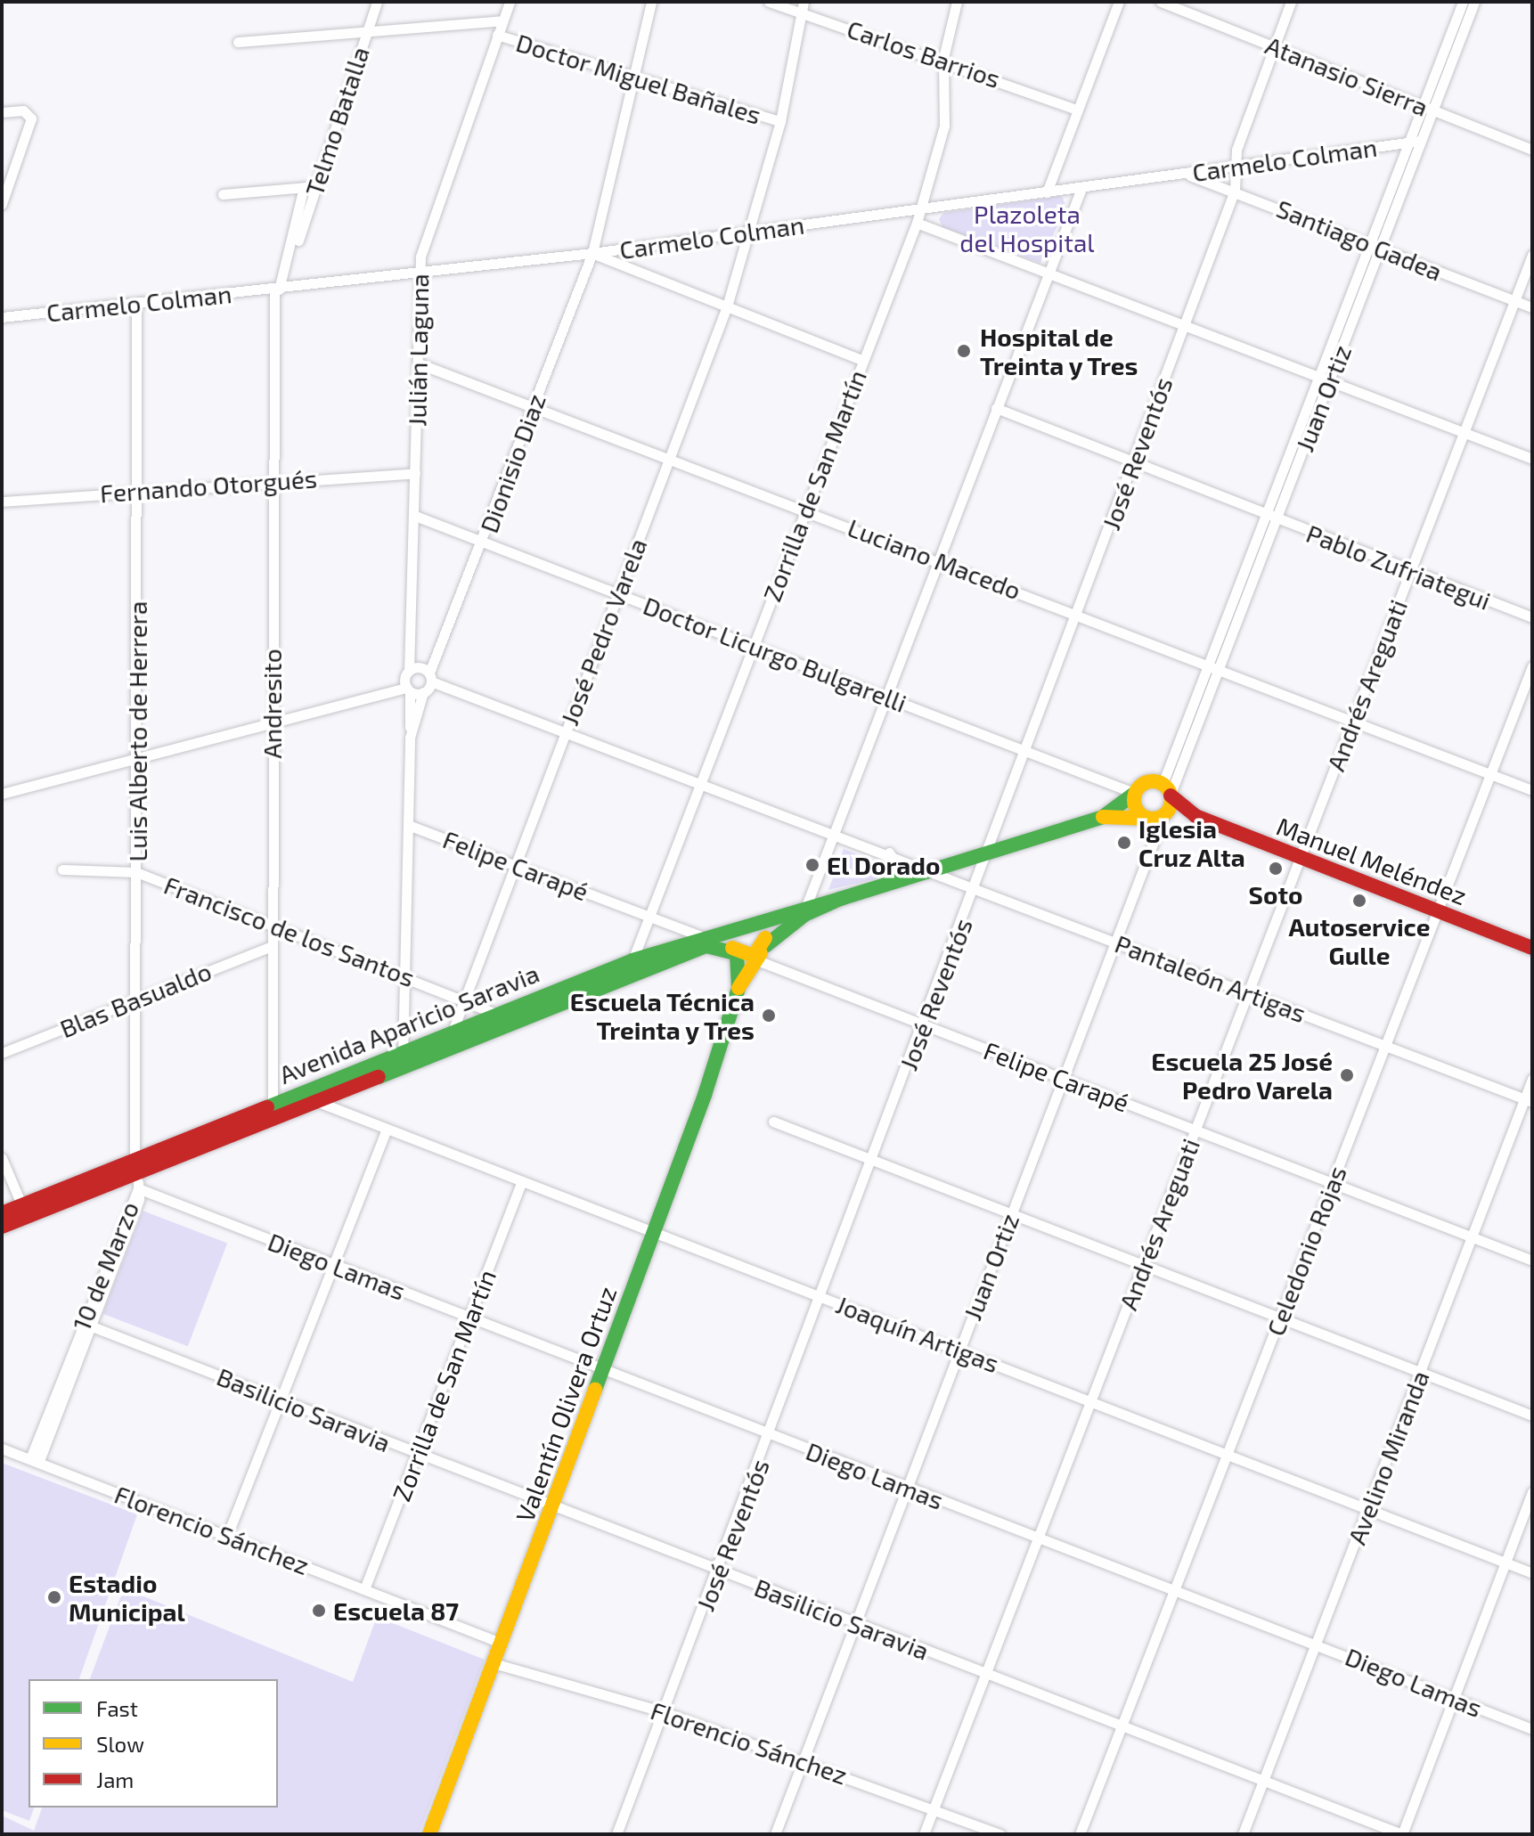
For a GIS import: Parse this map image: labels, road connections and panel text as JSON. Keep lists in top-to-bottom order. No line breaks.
{"streets":{"street":["Carlos Barrios","Atanasio Sierra","Doctor Miguel Bañales","Telmo Batalla","Carmelo Colman","Santiago Gadea","Julián Laguna","Juan Ortiz","José Reventós","Dionisio Diaz","Fernando Otorgués","Zorrilla de San Martín","Luciano Macedo","Pablo Zufriategui","José Pedro Varela","Doctor Licurgo Bulgarelli","Andrés Areguati","Andresito","Luis Alberto de Herrera","Manuel Meléndez","Felipe Carapé","Francisco de los Santos","Pantaleón Artigas","Blas Basualdo","Avenida Aparicio Saravia","Celedonio Rojas","10 de Marzo","Diego Lamas","Joaquín Artigas","Valentín Olivera Ortuz","Basilicio Saravia","Avelino Miranda","Florencio Sánchez"]},"crossings":[["Carlos Barrios","Zorrilla de San Martín"],["Carlos Barrios","José Pedro Varela"],["Atanasio Sierra","Juan Ortiz"],["Atanasio Sierra","José Reventós"],["Doctor Miguel Bañales","Telmo Batalla"],["Doctor Miguel Bañales","Julián Laguna"],["Doctor Miguel Bañales","Dionisio Diaz"],["Doctor Miguel Bañales","José Pedro Varela"],["Carmelo Colman","Santiago Gadea"],["Carmelo Colman","Julián Laguna"],["Carmelo Colman","Juan Ortiz"],["Carmelo Colman","José Reventós"],["Carmelo Colman","Dionisio Diaz"],["Carmelo Colman","Zorrilla de San Martín"],["Carmelo Colman","José Pedro Varela"],["Carmelo Colman","Andresito"],["Carmelo Colman","Luis Alberto de Herrera"],["Santiago Gadea","Juan Ortiz"],["Santiago Gadea","José Reventós"],["Santiago Gadea","Andrés Areguati"],["Julián Laguna","Fernando Otorgués"],["Julián Laguna","Luciano Macedo"],["Julián Laguna","Doctor Licurgo Bulgarelli"],["Julián Laguna","Pantaleón Artigas"],["Juan Ortiz","Luciano Macedo"],["Juan Ortiz","Pablo Zufriategui"],["Juan Ortiz","Manuel Meléndez"],["Juan Ortiz","Felipe Carapé"],["Juan Ortiz","Pantaleón Artigas"],["Juan Ortiz","Avenida Aparicio Saravia"],["Juan Ortiz","Diego Lamas"],["Juan Ortiz","Joaquín Artigas"],["Juan Ortiz","Basilicio Saravia"],["Juan Ortiz","Florencio Sánchez"],["José Reventós","Luciano Macedo"],["José Reventós","Pablo Zufriategui"],["José Reventós","Doctor Licurgo Bulgarelli"],["José Reventós","Felipe Carapé"],["José Reventós","Pantaleón Artigas"],["José Reventós","Avenida Aparicio Saravia"],["José Reventós","Diego Lamas"],["José Reventós","Joaquín Artigas"],["José Reventós","Basilicio Saravia"],["José Reventós","Florencio Sánchez"],["Dionisio Diaz","Luciano Macedo"],["Dionisio Diaz","Doctor Licurgo Bulgarelli"],["Dionisio Diaz","Pantaleón Artigas"],["Fernando Otorgués","Andresito"],["Fernando Otorgués","Luis Alberto de Herrera"],["Zorrilla de San Martín","Luciano Macedo"],["Zorrilla de San Martín","Doctor Licurgo Bulgarelli"],["Zorrilla de San Martín","Felipe Carapé"],["Zorrilla de San Martín","Pantaleón Artigas"],["Zorrilla de San Martín","Avenida Aparicio Saravia"],["Zorrilla de San Martín","Diego Lamas"],["Zorrilla de San Martín","Joaquín Artigas"],["Zorrilla de San Martín","Basilicio Saravia"],["Zorrilla de San Martín","Florencio Sánchez"],["Luciano Macedo","José Pedro Varela"],["Luciano Macedo","Andrés Areguati"],["Luciano Macedo","Celedonio Rojas"],["Pablo Zufriategui","Andrés Areguati"],["José Pedro Varela","Doctor Licurgo Bulgarelli"],["José Pedro Varela","Felipe Carapé"],["José Pedro Varela","Francisco de los Santos"],["José Pedro Varela","Pantaleón Artigas"],["José Pedro Varela","Avenida Aparicio Saravia"],["Doctor Licurgo Bulgarelli","Avenida Aparicio Saravia"],["Andrés Areguati","Manuel Meléndez"],["Andrés Areguati","Felipe Carapé"],["Andrés Areguati","Pantaleón Artigas"],["Andrés Areguati","Diego Lamas"],["Andrés Areguati","Joaquín Artigas"],["Andrés Areguati","Basilicio Saravia"],["Andrés Areguati","Florencio Sánchez"],["Andresito","Francisco de los Santos"],["Andresito","Blas Basualdo"],["Andresito","Avenida Aparicio Saravia"],["Luis Alberto de Herrera","Francisco de los Santos"],["Luis Alberto de Herrera","Blas Basualdo"],["Luis Alberto de Herrera","Avenida Aparicio Saravia"],["Luis Alberto de Herrera","10 de Marzo"],["Luis Alberto de Herrera","Diego Lamas"],["Manuel Meléndez","Avenida Aparicio Saravia"],["Manuel Meléndez","Celedonio Rojas"],["Felipe Carapé","Avenida Aparicio Saravia"],["Felipe Carapé","Celedonio Rojas"],["Felipe Carapé","Valentín Olivera Ortuz"],["Felipe Carapé","Avelino Miranda"],["Francisco de los Santos","Avenida Aparicio Saravia"],["Pantaleón Artigas","Avenida Aparicio Saravia"],["Pantaleón Artigas","Celedonio Rojas"],["Pantaleón Artigas","Avelino Miranda"],["Avenida Aparicio Saravia","Joaquín Artigas"],["Avenida Aparicio Saravia","Valentín Olivera Ortuz"],["Celedonio Rojas","Diego Lamas"],["Celedonio Rojas","Joaquín Artigas"],["Celedonio Rojas","Basilicio Saravia"],["10 de Marzo","Diego Lamas"],["10 de Marzo","Basilicio Saravia"],["10 de Marzo","Florencio Sánchez"],["Diego Lamas","Valentín Olivera Ortuz"],["Diego Lamas","Avelino Miranda"],["Joaquín Artigas","Valentín Olivera Ortuz"],["Joaquín Artigas","Avelino Miranda"],["Valentín Olivera Ortuz","Basilicio Saravia"],["Valentín Olivera Ortuz","Florencio Sánchez"],["Basilicio Saravia","Avelino Miranda"]],"parks":["Plazoleta del Hospital"],"places":["Hospital de Treinta y Tres","Iglesia Cruz Alta","El Dorado","Soto","Autoservice Gulle","Escuela Técnica Treinta y Tres","Escuela 25 José Pedro Varela","Estadio Municipal","Escuela 87"],"legend":["Fast","Slow","Jam"]}
